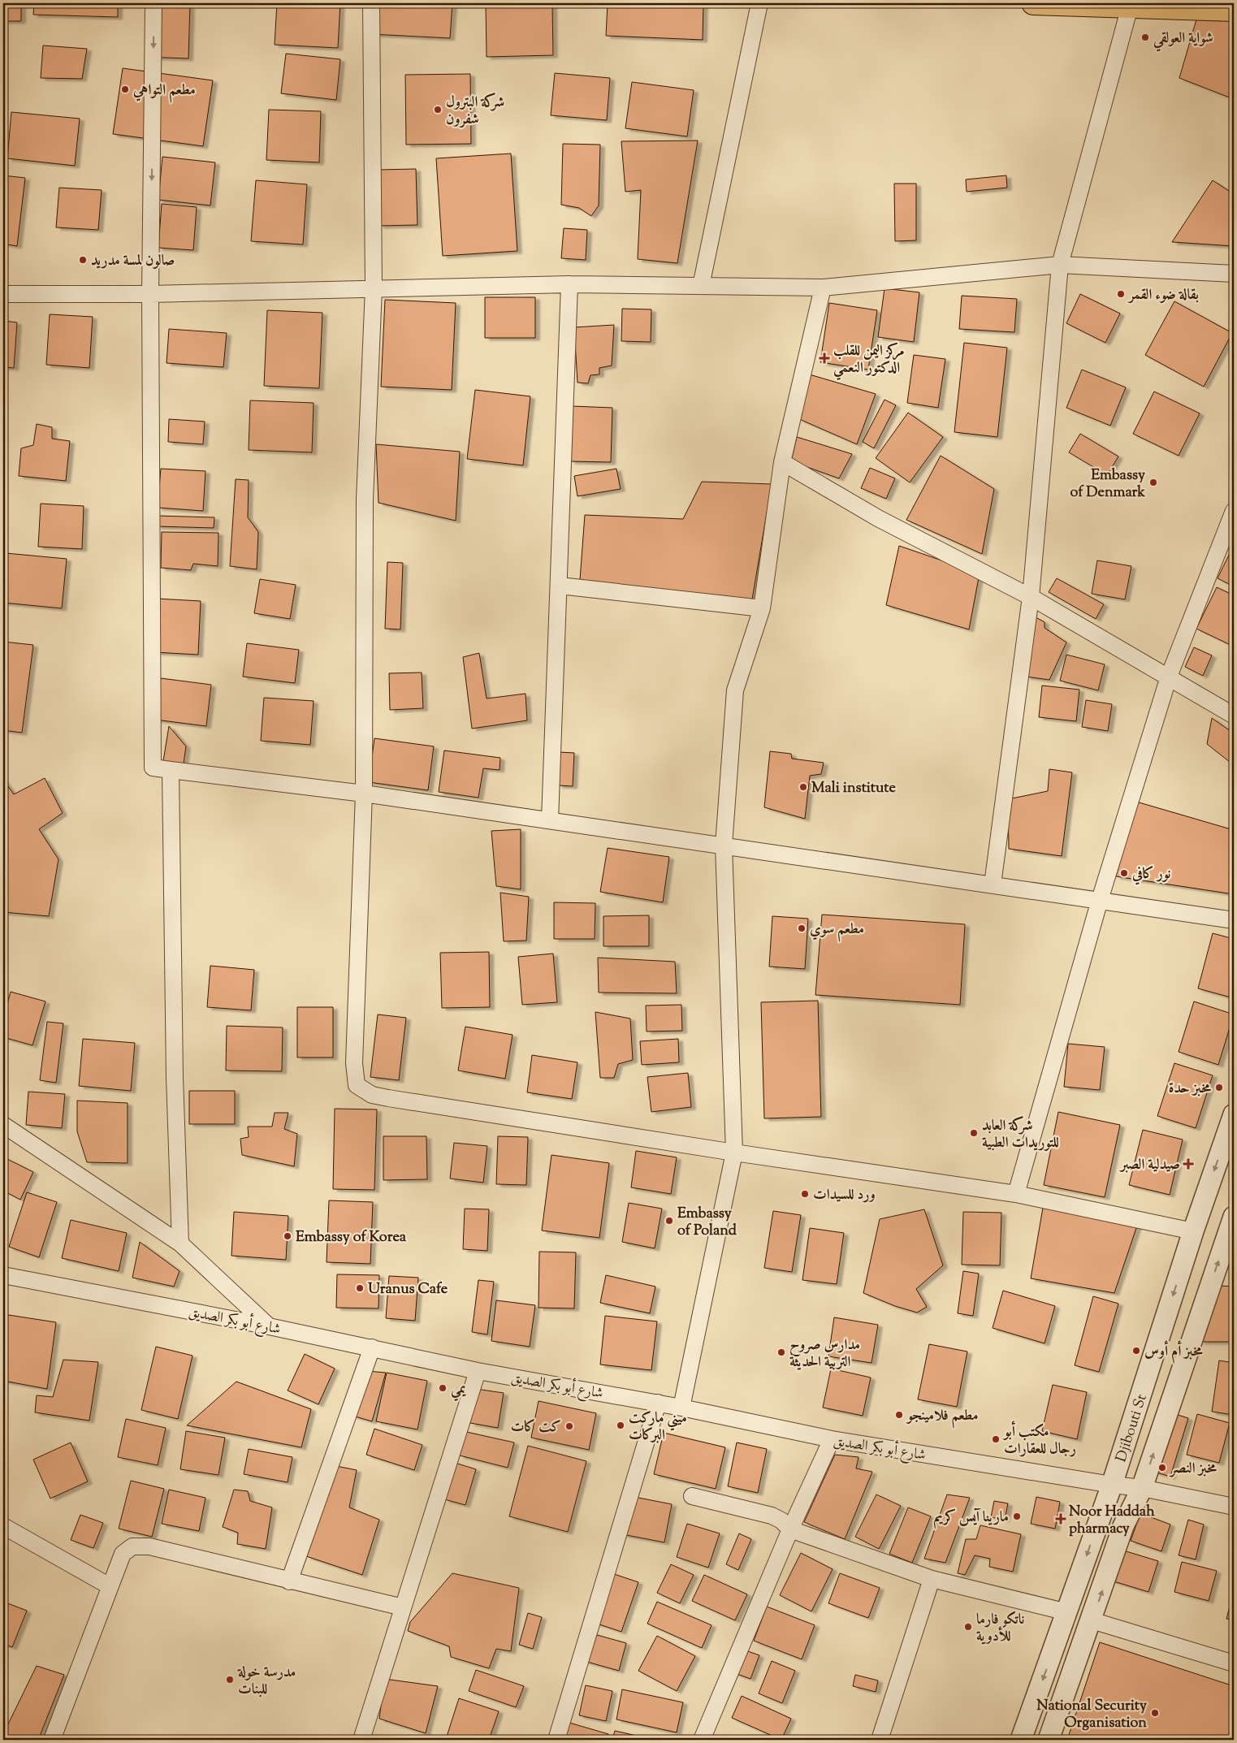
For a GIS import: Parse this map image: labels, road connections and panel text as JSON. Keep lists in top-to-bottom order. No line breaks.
{"streets":{"street":["شارع أبو بكر الصديق","Djibouti St"]},"crossings":[["شارع أبو بكر الصديق","Djibouti St"]],"places":{"other":["شواية العولقي","مطعم التواهي","شركة البترول شفرون","صالون لمسة مدريد","بقالة ضوء القمر","Embassy of Denmark","Mali institute","نور كافي","مطعم سوي","مخبز حدة","شركة العابد للتوريدات الطبية","ورد للسيدات","Embassy of Poland","Embassy of Korea","Uranus Cafe","مخبز أم أوس","مدارس صروح التربية الحديثة","يمي","مطعم فلامينجو","ميني ماركت البركات","كت كات","مكتب أبو رجال للعقارات","مخبز النصر","مارينا آيس كريم","ناتكو فارما للأدوية","مدرسة خولة للبنات","National Security Organisation"],"health":["مركز اليمن للقلب الدكتور النعمي","صيدلية الصبر","Noor Haddah pharmacy"]}}
